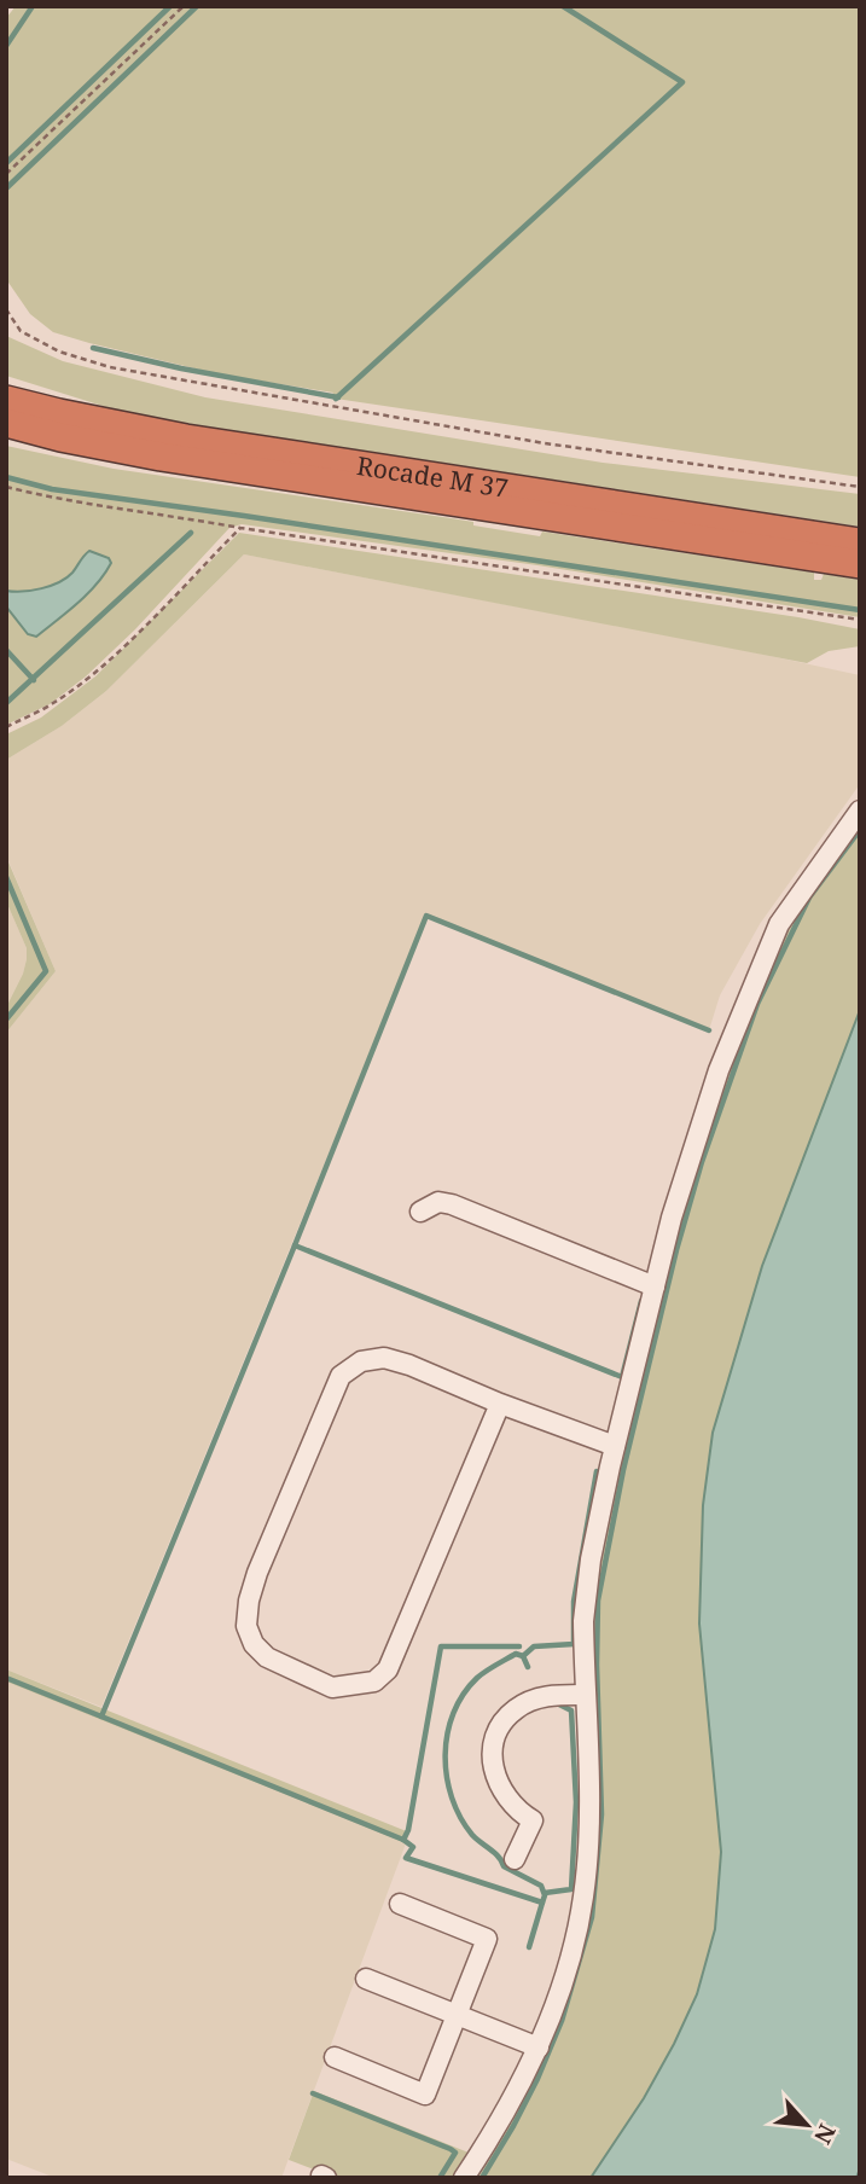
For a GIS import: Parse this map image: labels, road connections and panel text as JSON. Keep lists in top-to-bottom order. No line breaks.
{"streets":{"highway":["Rocade M 37"]},"north":"bottom right"}
